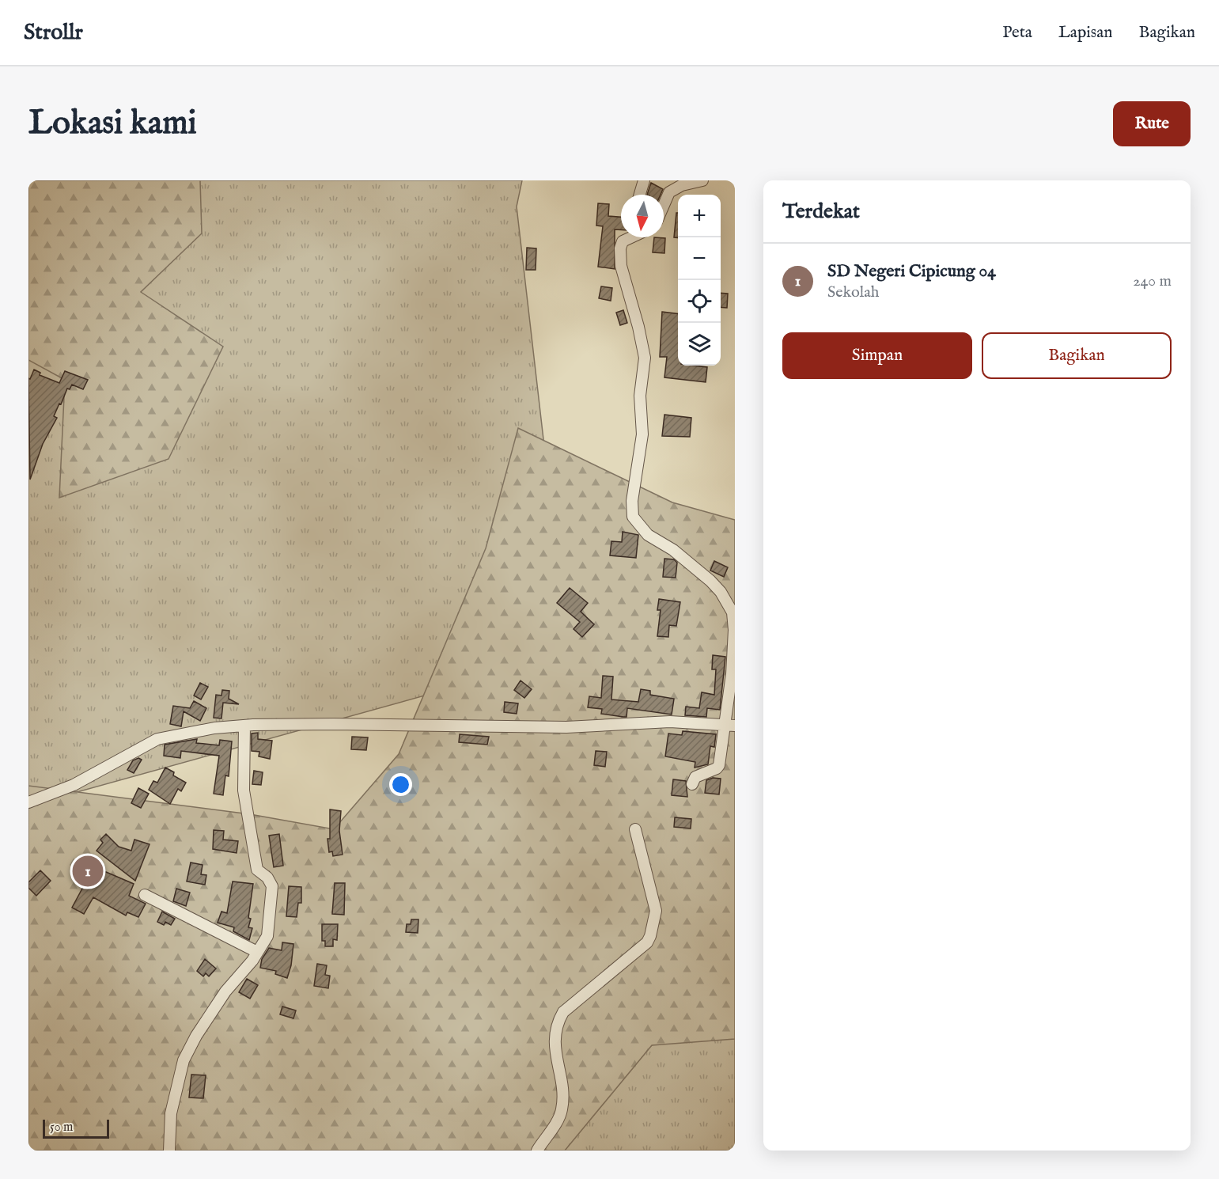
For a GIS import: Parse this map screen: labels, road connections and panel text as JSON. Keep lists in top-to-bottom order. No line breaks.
{"scale_bar":"50 m","north":"bottom","page":{"header":"Strollr","nav":["Peta","Lapisan","Bagikan"],"buttons":["Rute",["Simpan","Bagikan"]],"title":"Lokasi kami","heading":"Terdekat","map_buttons":["+","−"],"list":[{"mark":"1","name":"SD Negeri Cipicung 04","note":"Sekolah","value":"240 m"}],"pins":"1","scale":"50 m"}}
